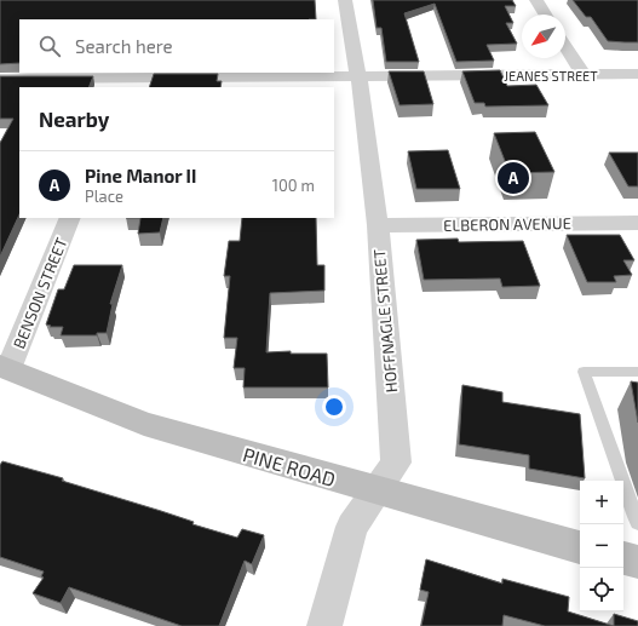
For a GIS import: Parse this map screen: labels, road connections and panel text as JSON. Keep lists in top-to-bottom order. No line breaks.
{"streets":{"street":["JEANES STREET","ELBERON AVENUE","BENSON STREET","HOFFNAGLE STREET","PINE ROAD"]},"crossings":[["JEANES STREET","HOFFNAGLE STREET"],["ELBERON AVENUE","HOFFNAGLE STREET"],["BENSON STREET","PINE ROAD"],["HOFFNAGLE STREET","PINE ROAD"]],"north":"bottom left","page":{"search":"Search here","heading":"Nearby","list":[{"mark":"A","name":"Pine Manor II","note":"Place","value":"100 m"}],"pins":"A","map_buttons":["+","−"]}}
